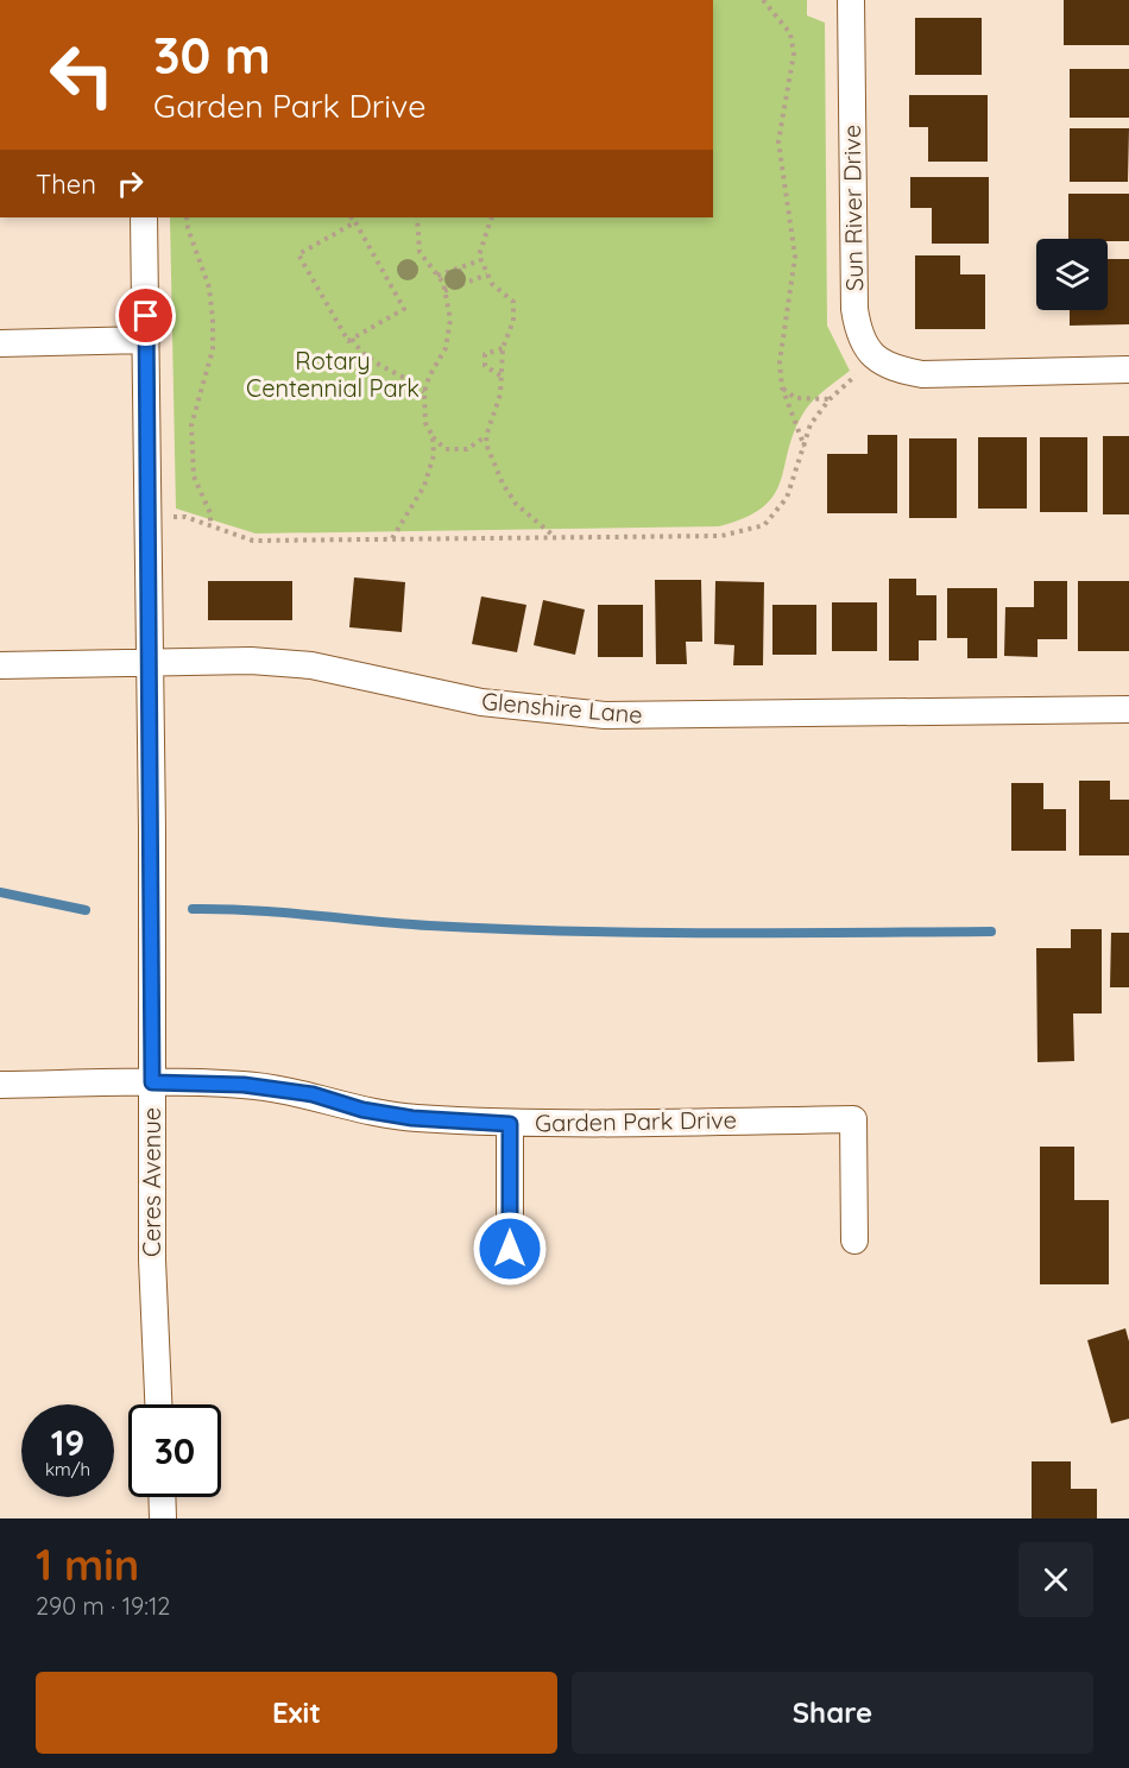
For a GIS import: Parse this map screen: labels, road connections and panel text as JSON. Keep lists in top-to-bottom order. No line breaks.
{"streets":{"street":["Sun River Drive","Glenshire Lane","Garden Park Drive","Ceres Avenue"]},"crossings":[["Glenshire Lane","Ceres Avenue"],["Garden Park Drive","Ceres Avenue"]],"parks":["Rotary Centennial Park"],"page":{"turn":["30 m","Garden Park Drive"],"then":"Then","speed":"19 km/h","limit":"30","heading":["1 min","290 m · 19:12"],"buttons":["Exit","Share"]}}
